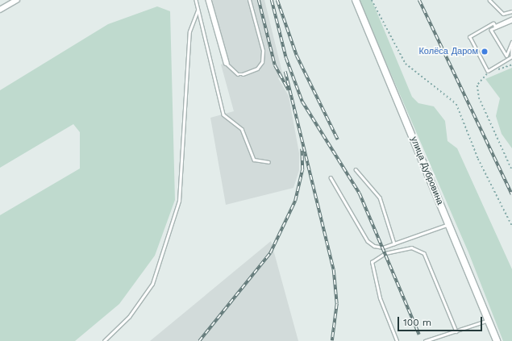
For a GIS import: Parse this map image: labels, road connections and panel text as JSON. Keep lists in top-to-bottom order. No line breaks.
{"streets":{"main road":["улица Дубровина"]},"places":["Колёса Даром"],"scale_bar":"100 m"}
